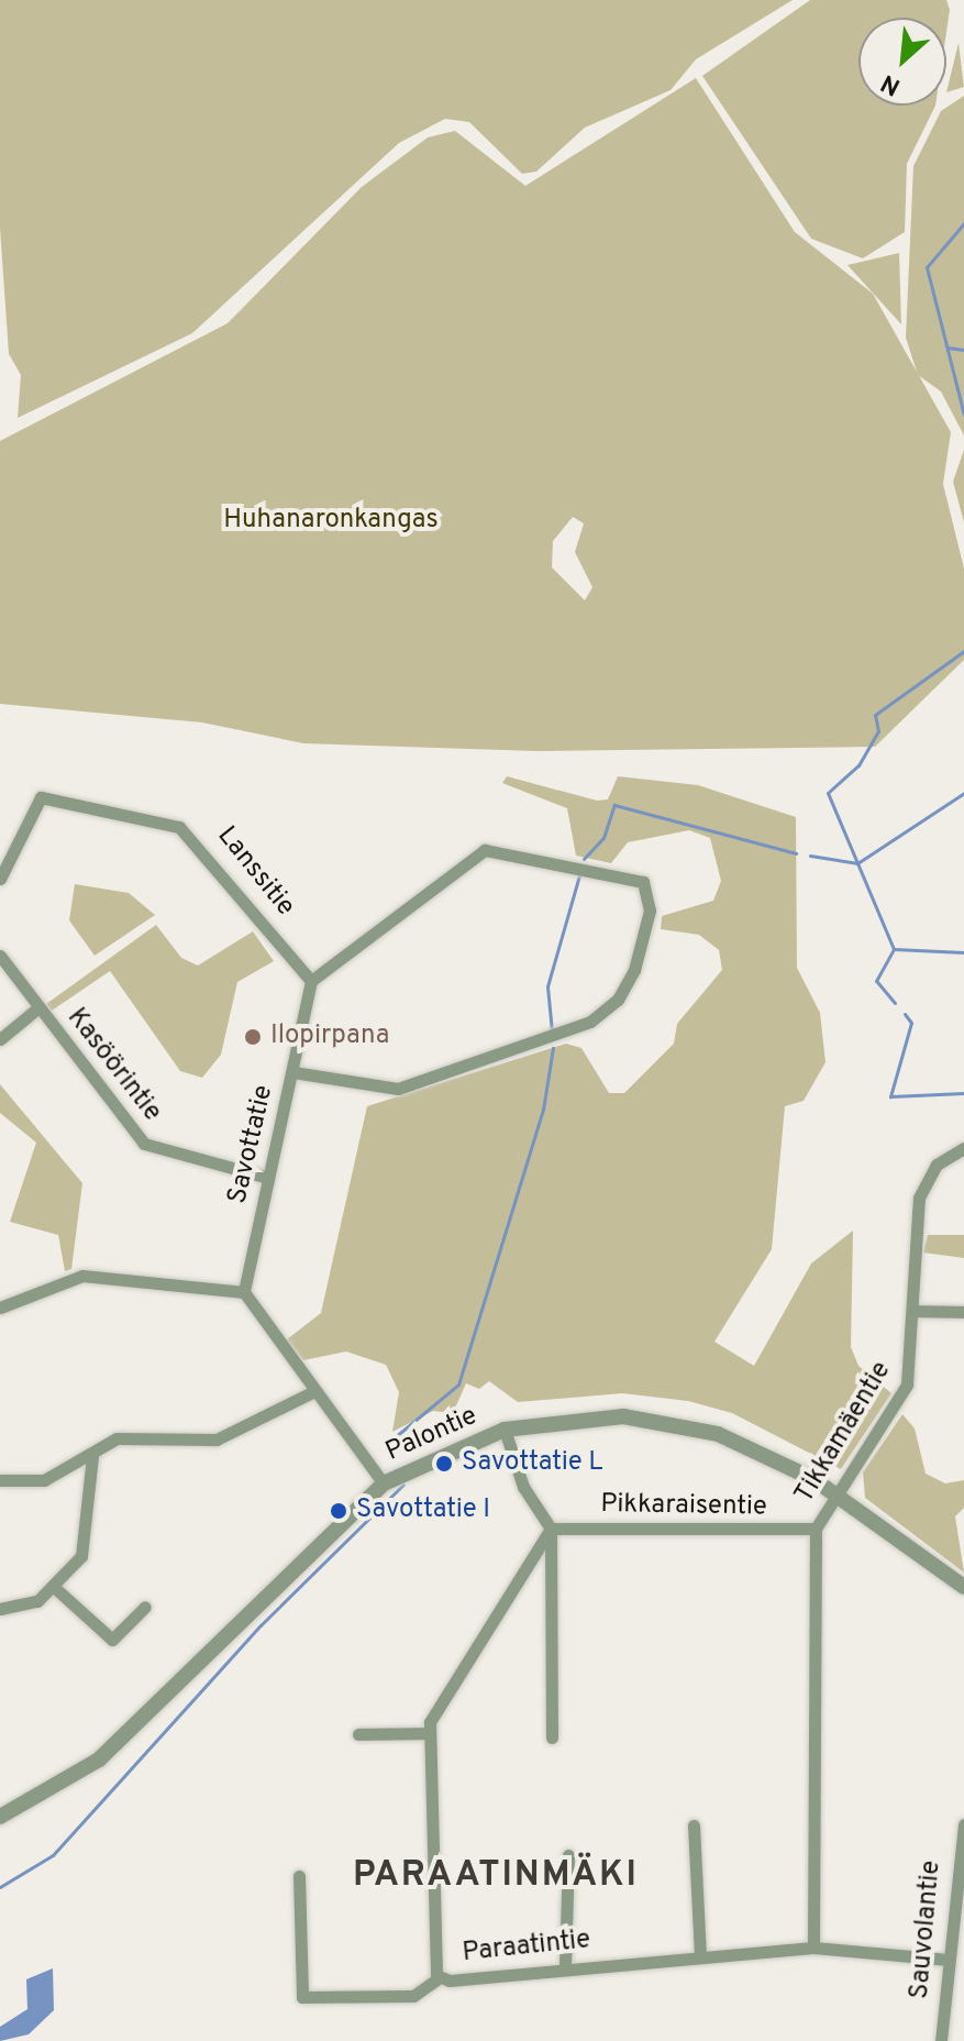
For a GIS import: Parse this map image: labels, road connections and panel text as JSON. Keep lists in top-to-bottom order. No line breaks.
{"streets":{"street":["Lanssitie","Kasöörintie","Savottatie","Tikkamäentie","Palontie","Pikkaraisentie","Sauvolantie","Paraatintie"]},"crossings":[["Lanssitie","Savottatie"],["Kasöörintie","Savottatie"],["Tikkamäentie","Palontie"],["Tikkamäentie","Pikkaraisentie"],["Tikkamäentie","Paraatintie"],["Pikkaraisentie","Paraatintie"],["Sauvolantie","Paraatintie"]],"districts":["PARAATINMÄKI"],"parks":["Huhanaronkangas"],"places":["Ilopirpana","Savottatie L","Savottatie I"],"north":"bottom left"}
